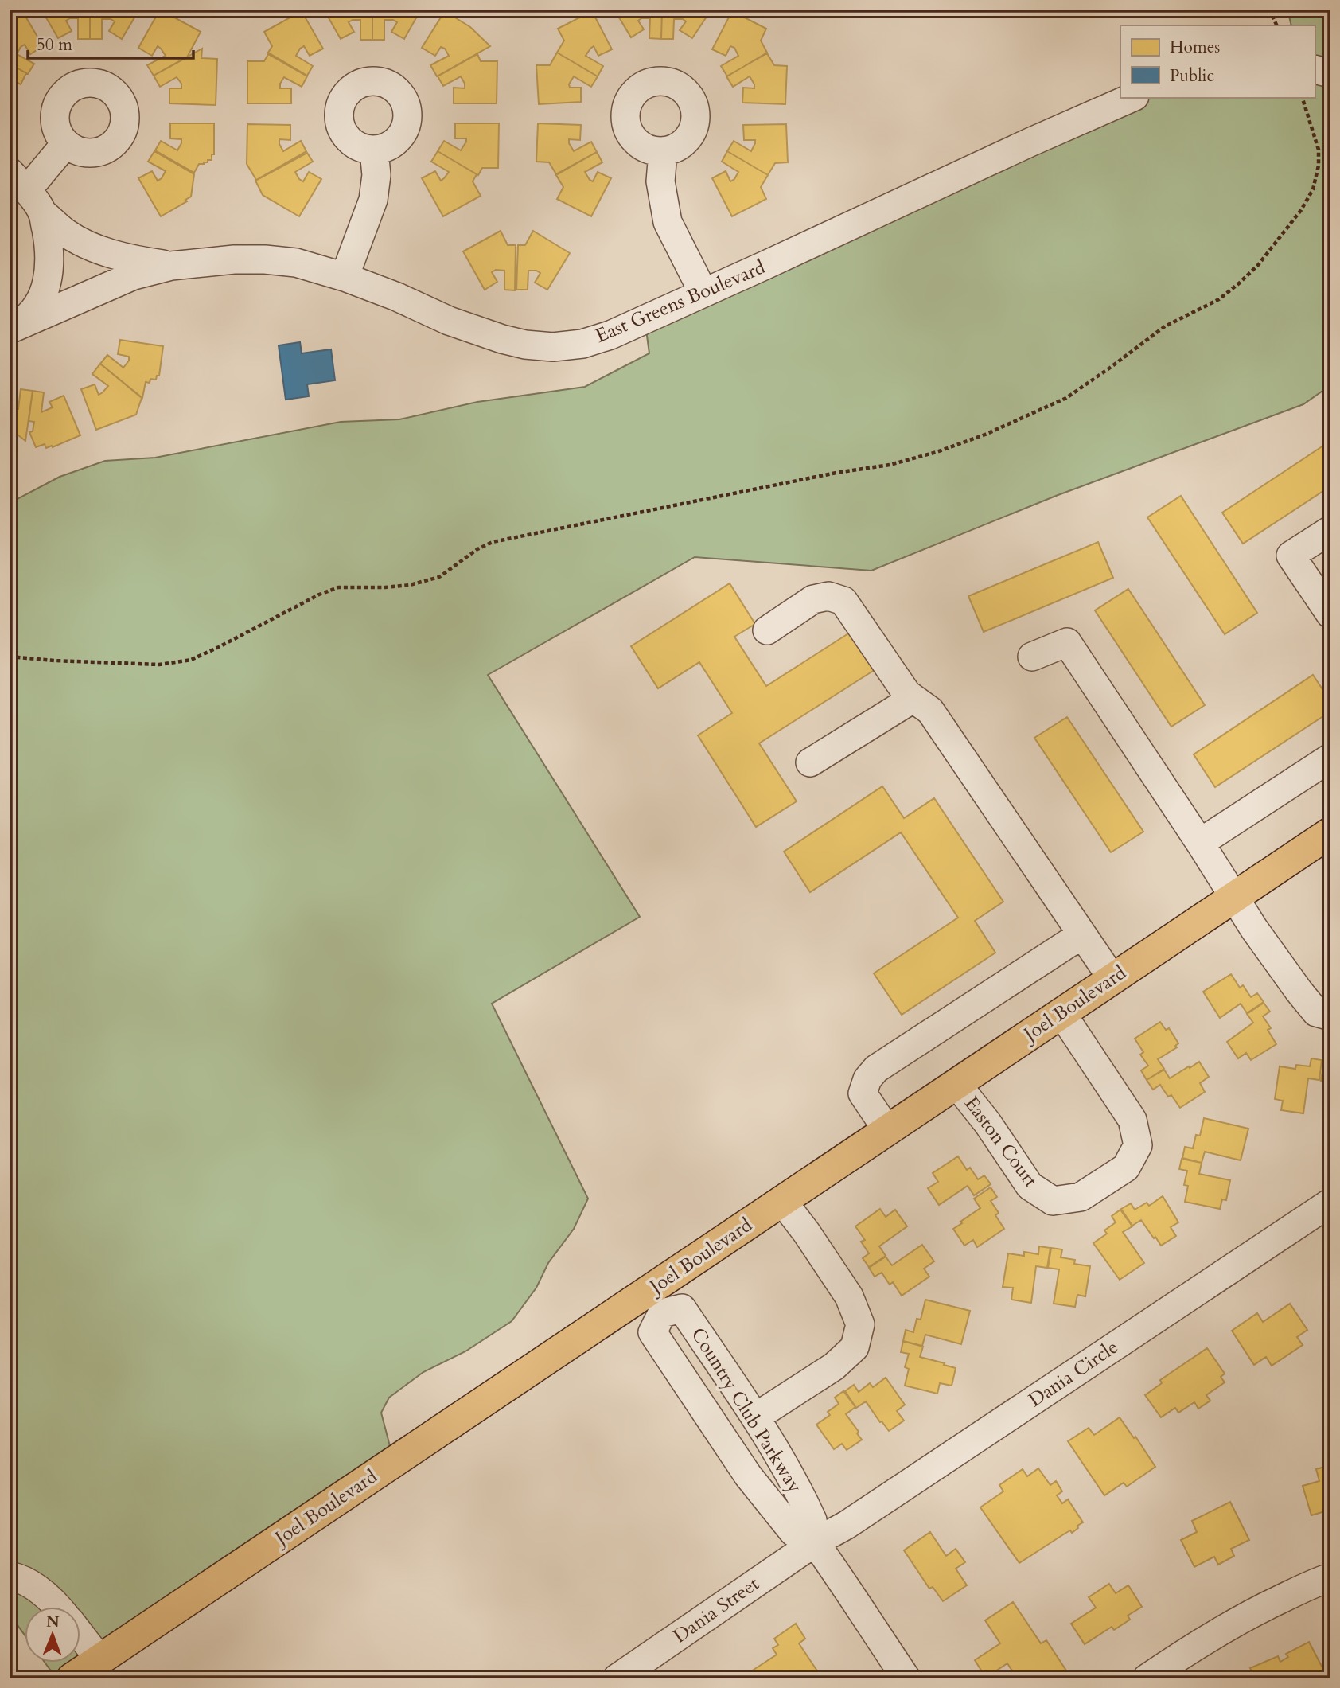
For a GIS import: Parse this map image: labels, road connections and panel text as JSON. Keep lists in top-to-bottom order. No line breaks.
{"streets":{"main road":["Joel Boulevard"],"street":["East Greens Boulevard","Easton Court","Dania Circle","Country Club Parkway","Dania Street"]},"crossings":[["Joel Boulevard","Easton Court"],["Joel Boulevard","Country Club Parkway"],["Dania Circle","Country Club Parkway"],["Dania Circle","Dania Street"],["Country Club Parkway","Dania Street"]],"legend":["Homes","Public"],"scale_bar":"50 m","north":"top"}
